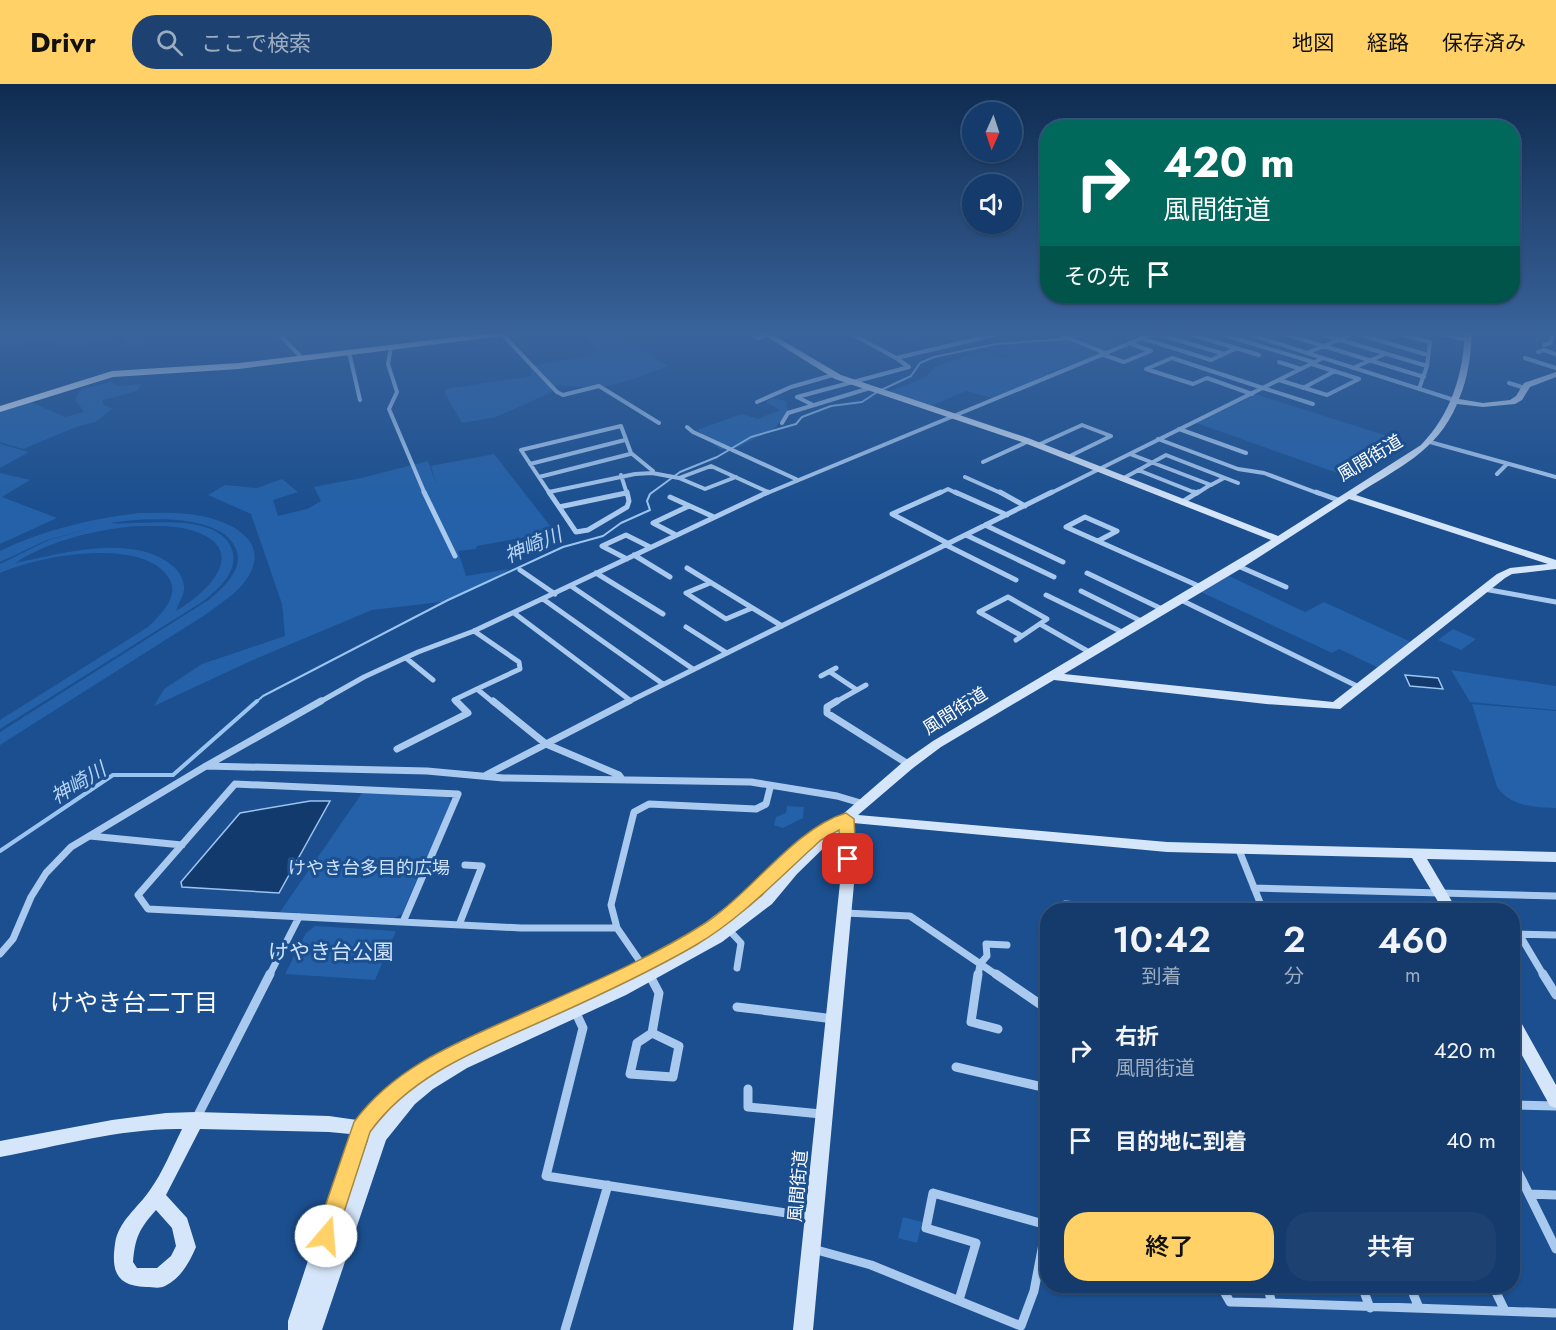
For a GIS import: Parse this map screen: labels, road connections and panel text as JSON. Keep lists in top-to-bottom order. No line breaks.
{"streets":{"street":["風間街道"]},"districts":["けやき台二丁目"],"water":["神崎川"],"parks":["けやき台多目的広場","けやき台公園"],"north":"bottom","page":{"header":"Drivr","search":"ここで検索","nav":["地図","経路","保存済み"],"turn":["420 m","風間街道"],"then":"その先","eta":["10:42","到着","2","分","460","m"],"list":[{"name":"右折","note":"風間街道","value":"420 m"},{"name":"目的地に到着","value":"40 m"}],"buttons":["終了","共有"]}}
